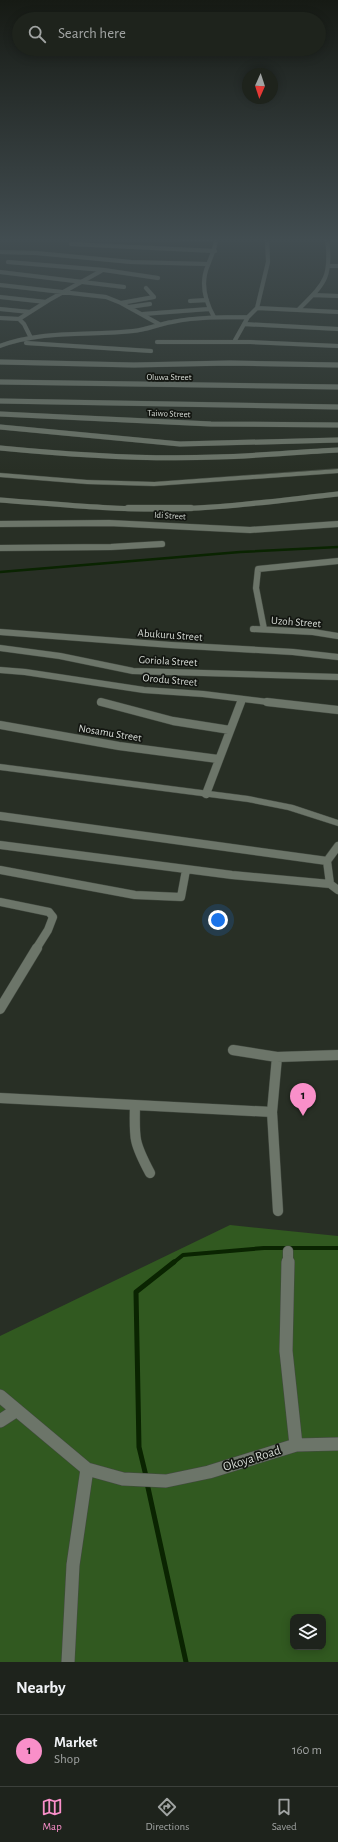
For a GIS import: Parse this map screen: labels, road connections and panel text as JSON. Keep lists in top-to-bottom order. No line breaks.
{"streets":{"street":["Oluwa Street","Taiwo Street","Idi Street","Uzoh Street","Abukuru Street","Goriola Street","Orodu Street","Nosamu Street","Okoya Road"]},"north":"bottom","page":{"search":"Search here","pins":"1","heading":"Nearby","list":[{"mark":"1","name":"Market","note":"Shop","value":"160 m"}],"nav":["Map","Directions","Saved"]}}
